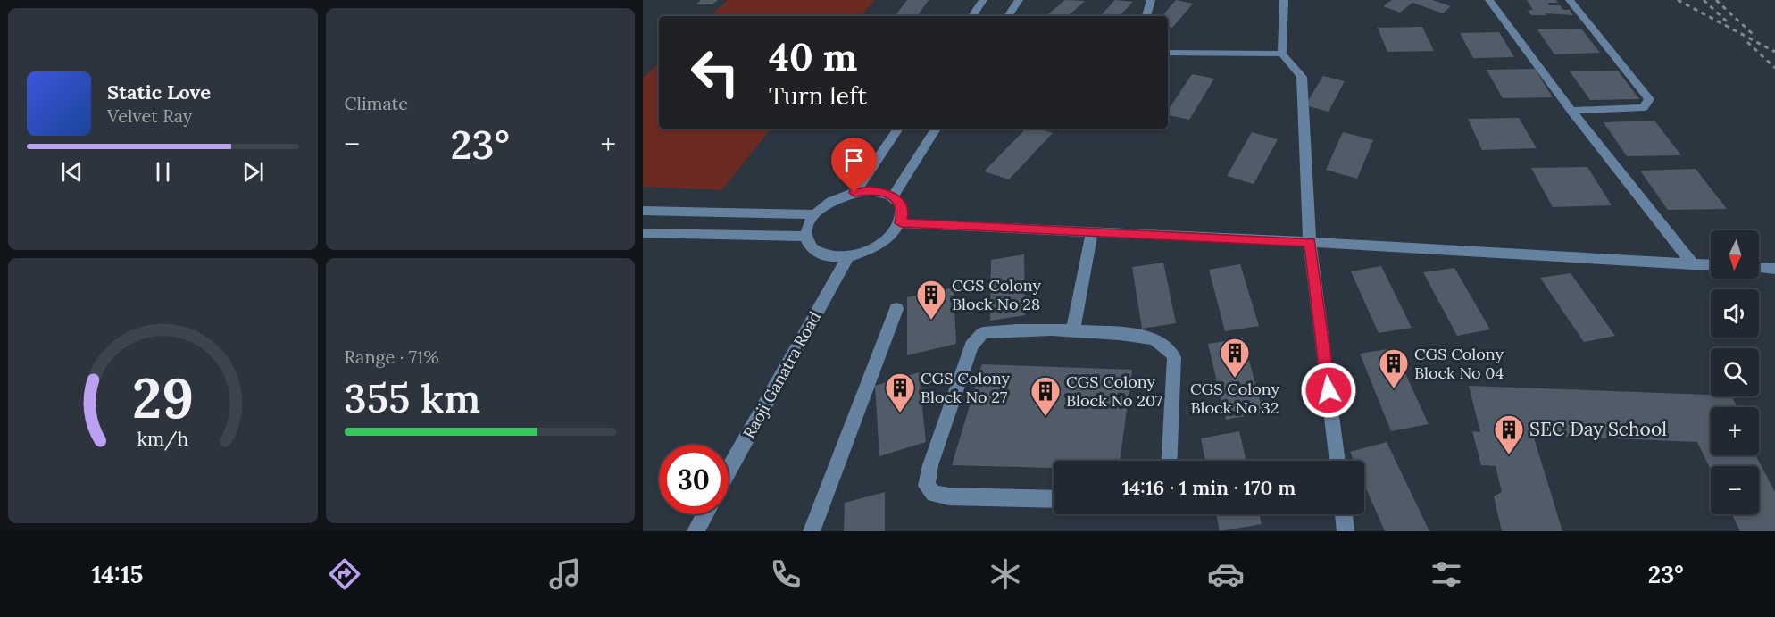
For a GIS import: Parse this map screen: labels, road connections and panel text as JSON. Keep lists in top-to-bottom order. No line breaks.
{"streets":{"street":["Raoji Ganatra Road"]},"places":{"building":["CGS Colony Block No 28","CGS Colony Block No 32","CGS Colony Block No 04","CGS Colony Block No 27","CGS Colony Block No 207","SEC Day School"]},"north":"bottom","page":{"tile":["Climate",["Range · 71%","355 km"]],"turn":["40 m","Turn left"],"song":["Static Love","Velvet Ray"],"heat":["−","23°","+"],"map_buttons":["+","−"],"limit":"30","trip":"14:16 · 1 min · 170 m","tabs":["14:15","23°"],"gauge":["29","km/h"]}}
